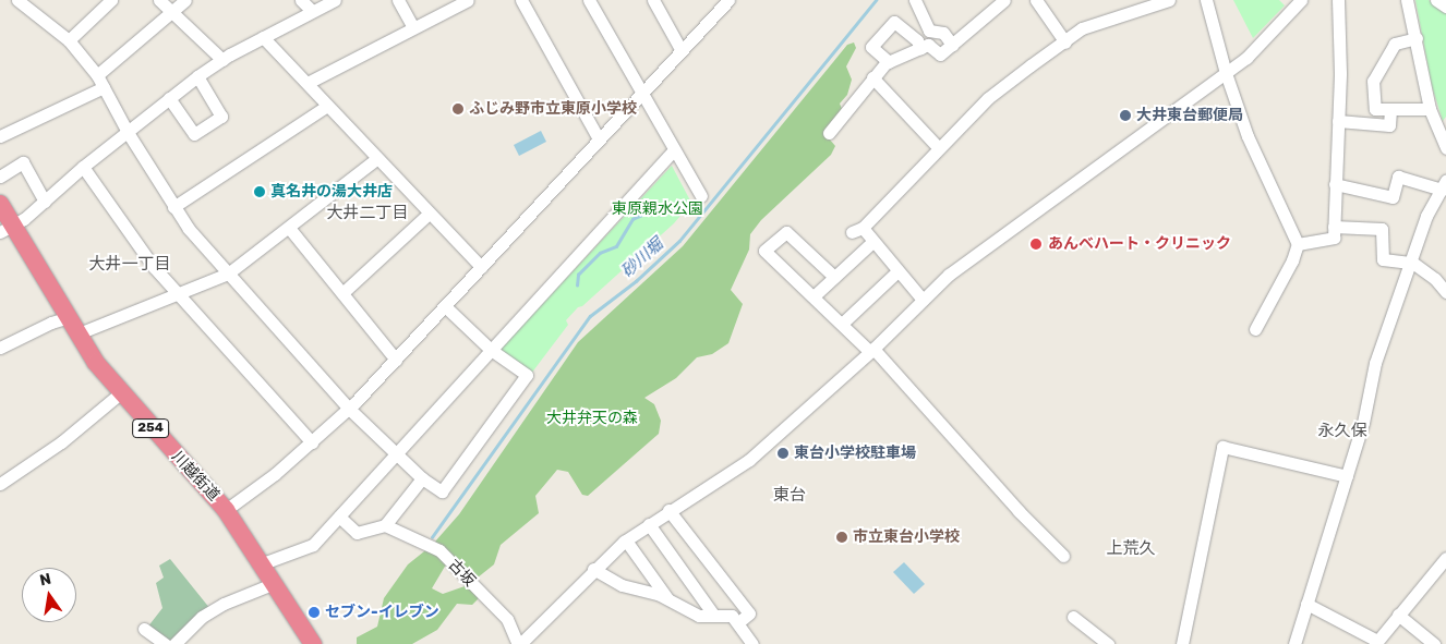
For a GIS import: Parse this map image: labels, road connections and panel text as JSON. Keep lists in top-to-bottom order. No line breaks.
{"streets":{"highway":["254","川越街道"],"street":["古坂"]},"districts":["大井二丁目","大井一丁目","永久保","東台","上荒久"],"water":["砂川堀"],"parks":["東原親水公園","大井弁天の森"],"places":["ふじみ野市立東原小学校","大井東台郵便局","真名井の湯大井店","あんべハート・クリニック","東台小学校駐車場","市立東台小学校","セブン-イレブン"],"north":"top"}
